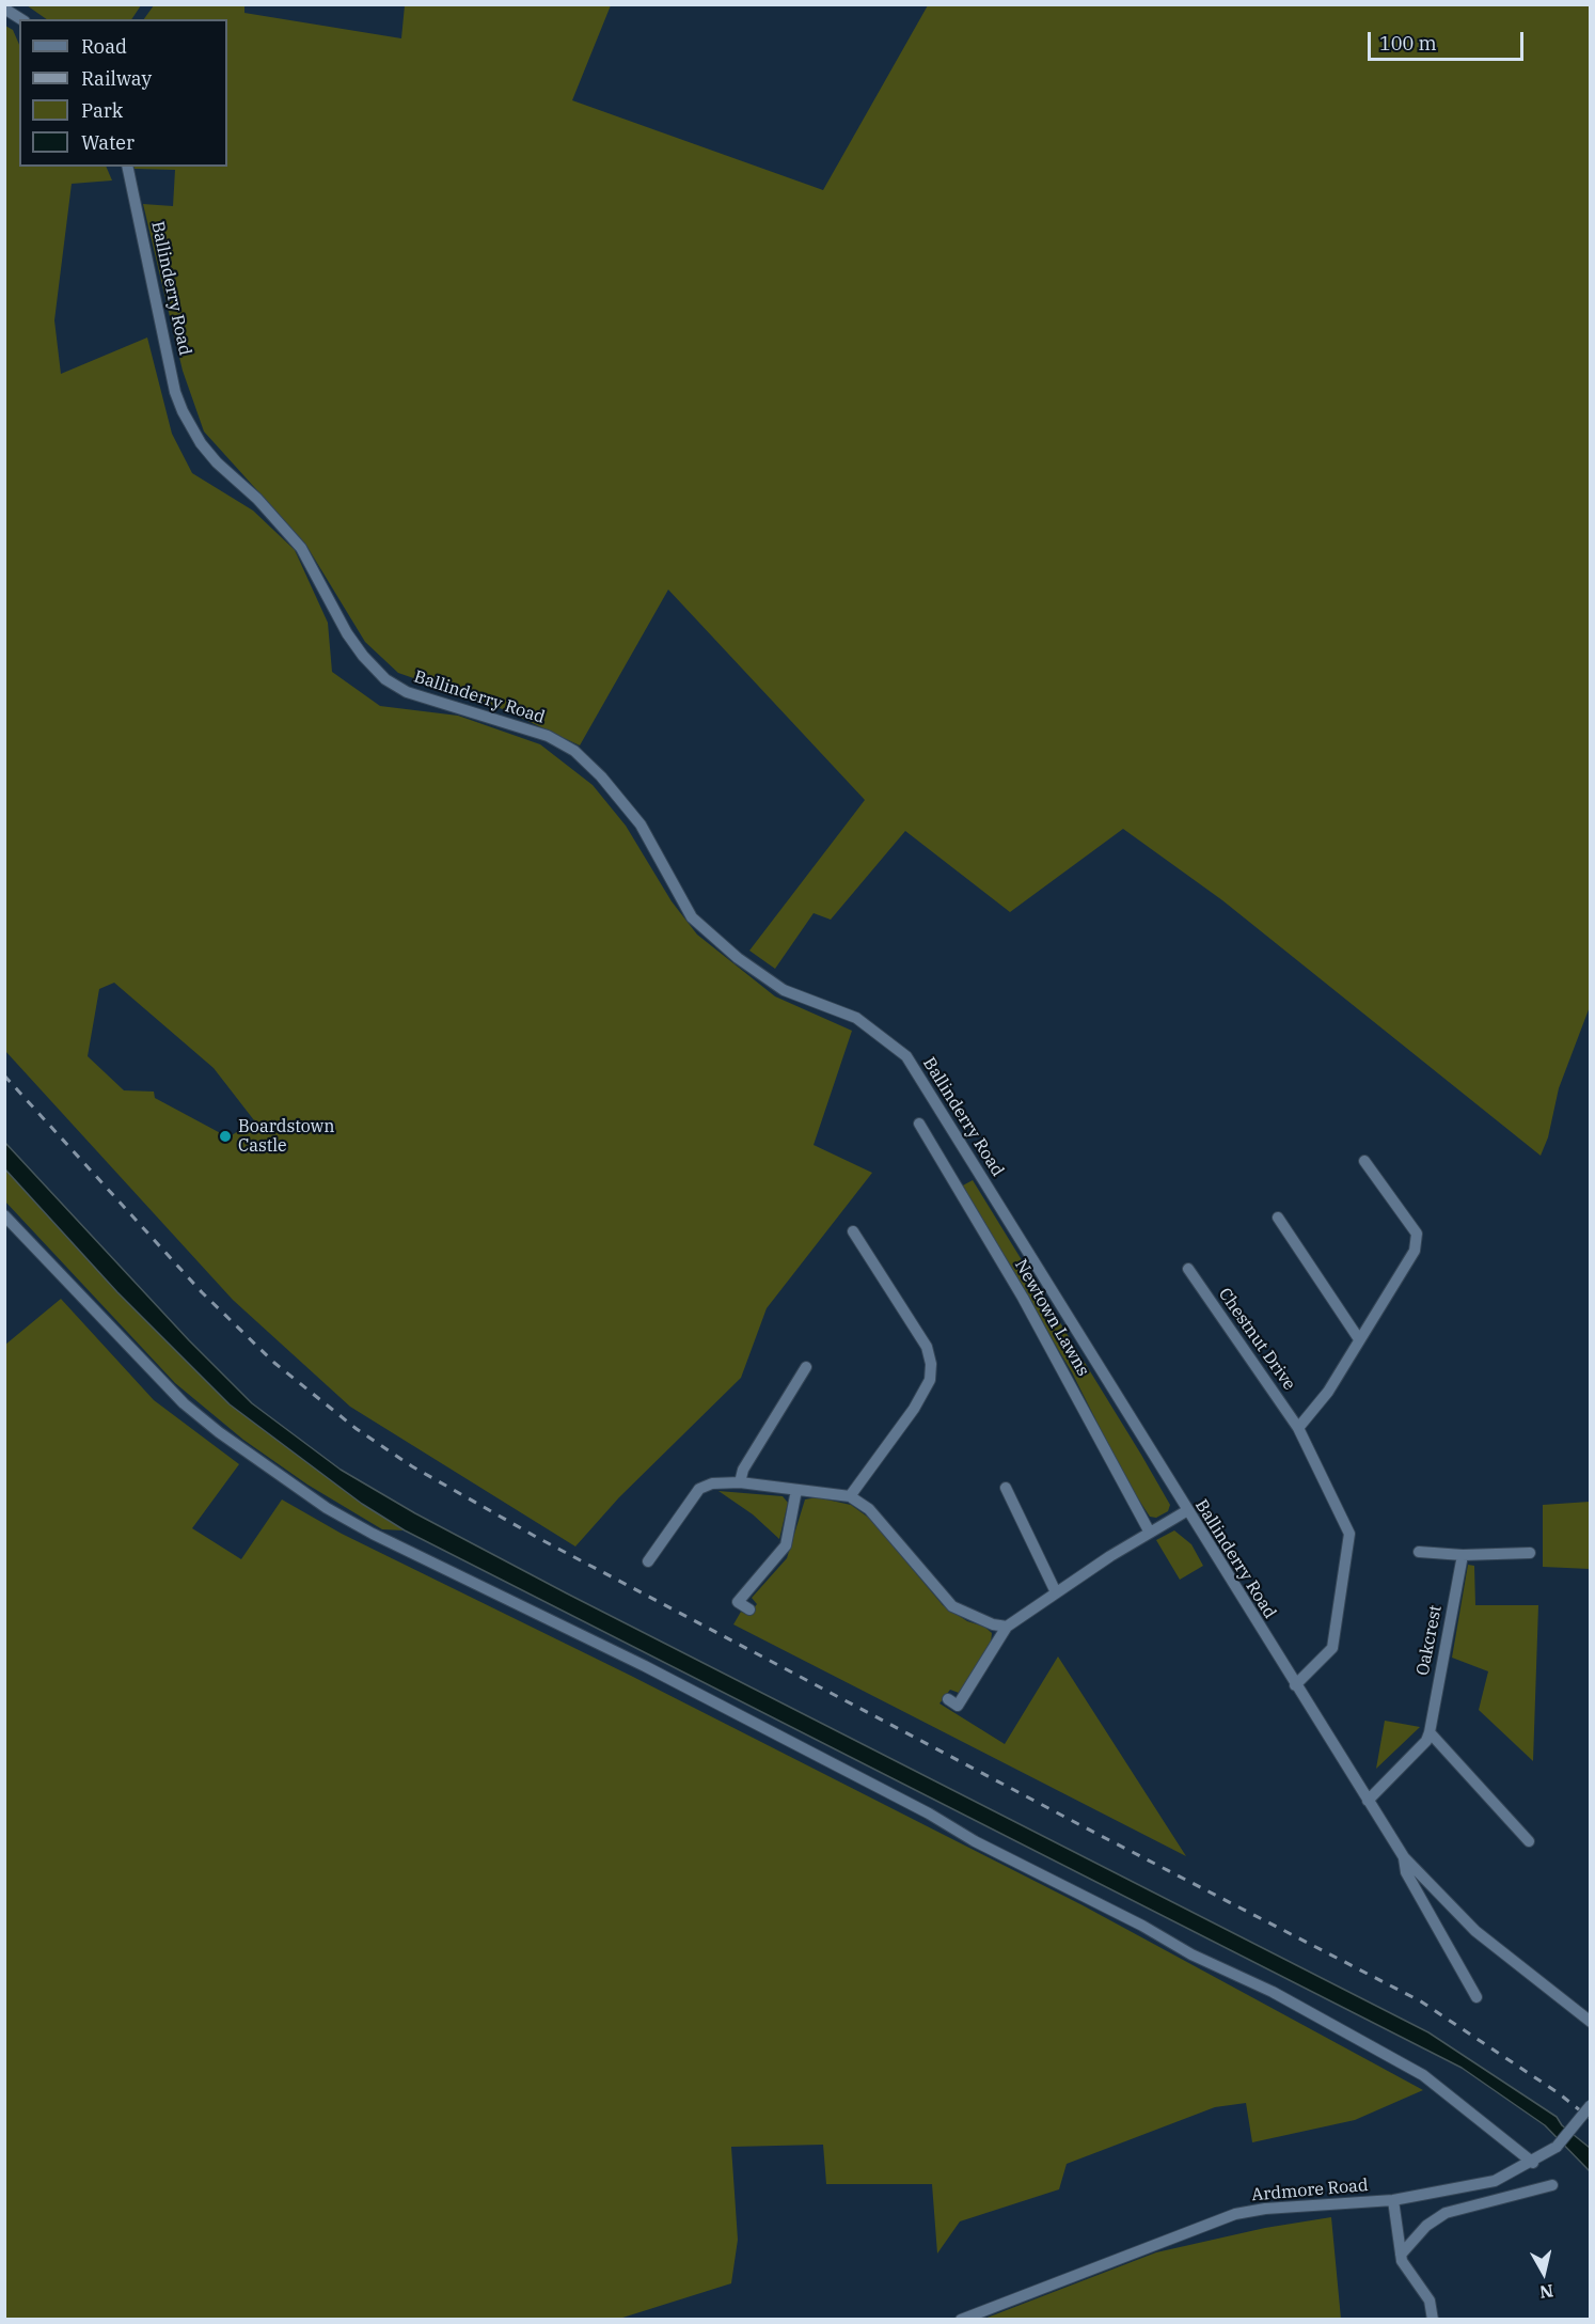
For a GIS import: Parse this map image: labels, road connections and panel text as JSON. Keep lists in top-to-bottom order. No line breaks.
{"streets":{"street":["Ballinderry Road","Newtown Lawns","Chestnut Drive","Oakcrest","Ardmore Road"]},"crossings":[["Ballinderry Road","Chestnut Drive"],["Ballinderry Road","Oakcrest"]],"places":["Boardstown Castle"],"legend":["Road","Railway","Park","Water"],"scale_bar":"100 m","north":"bottom"}
